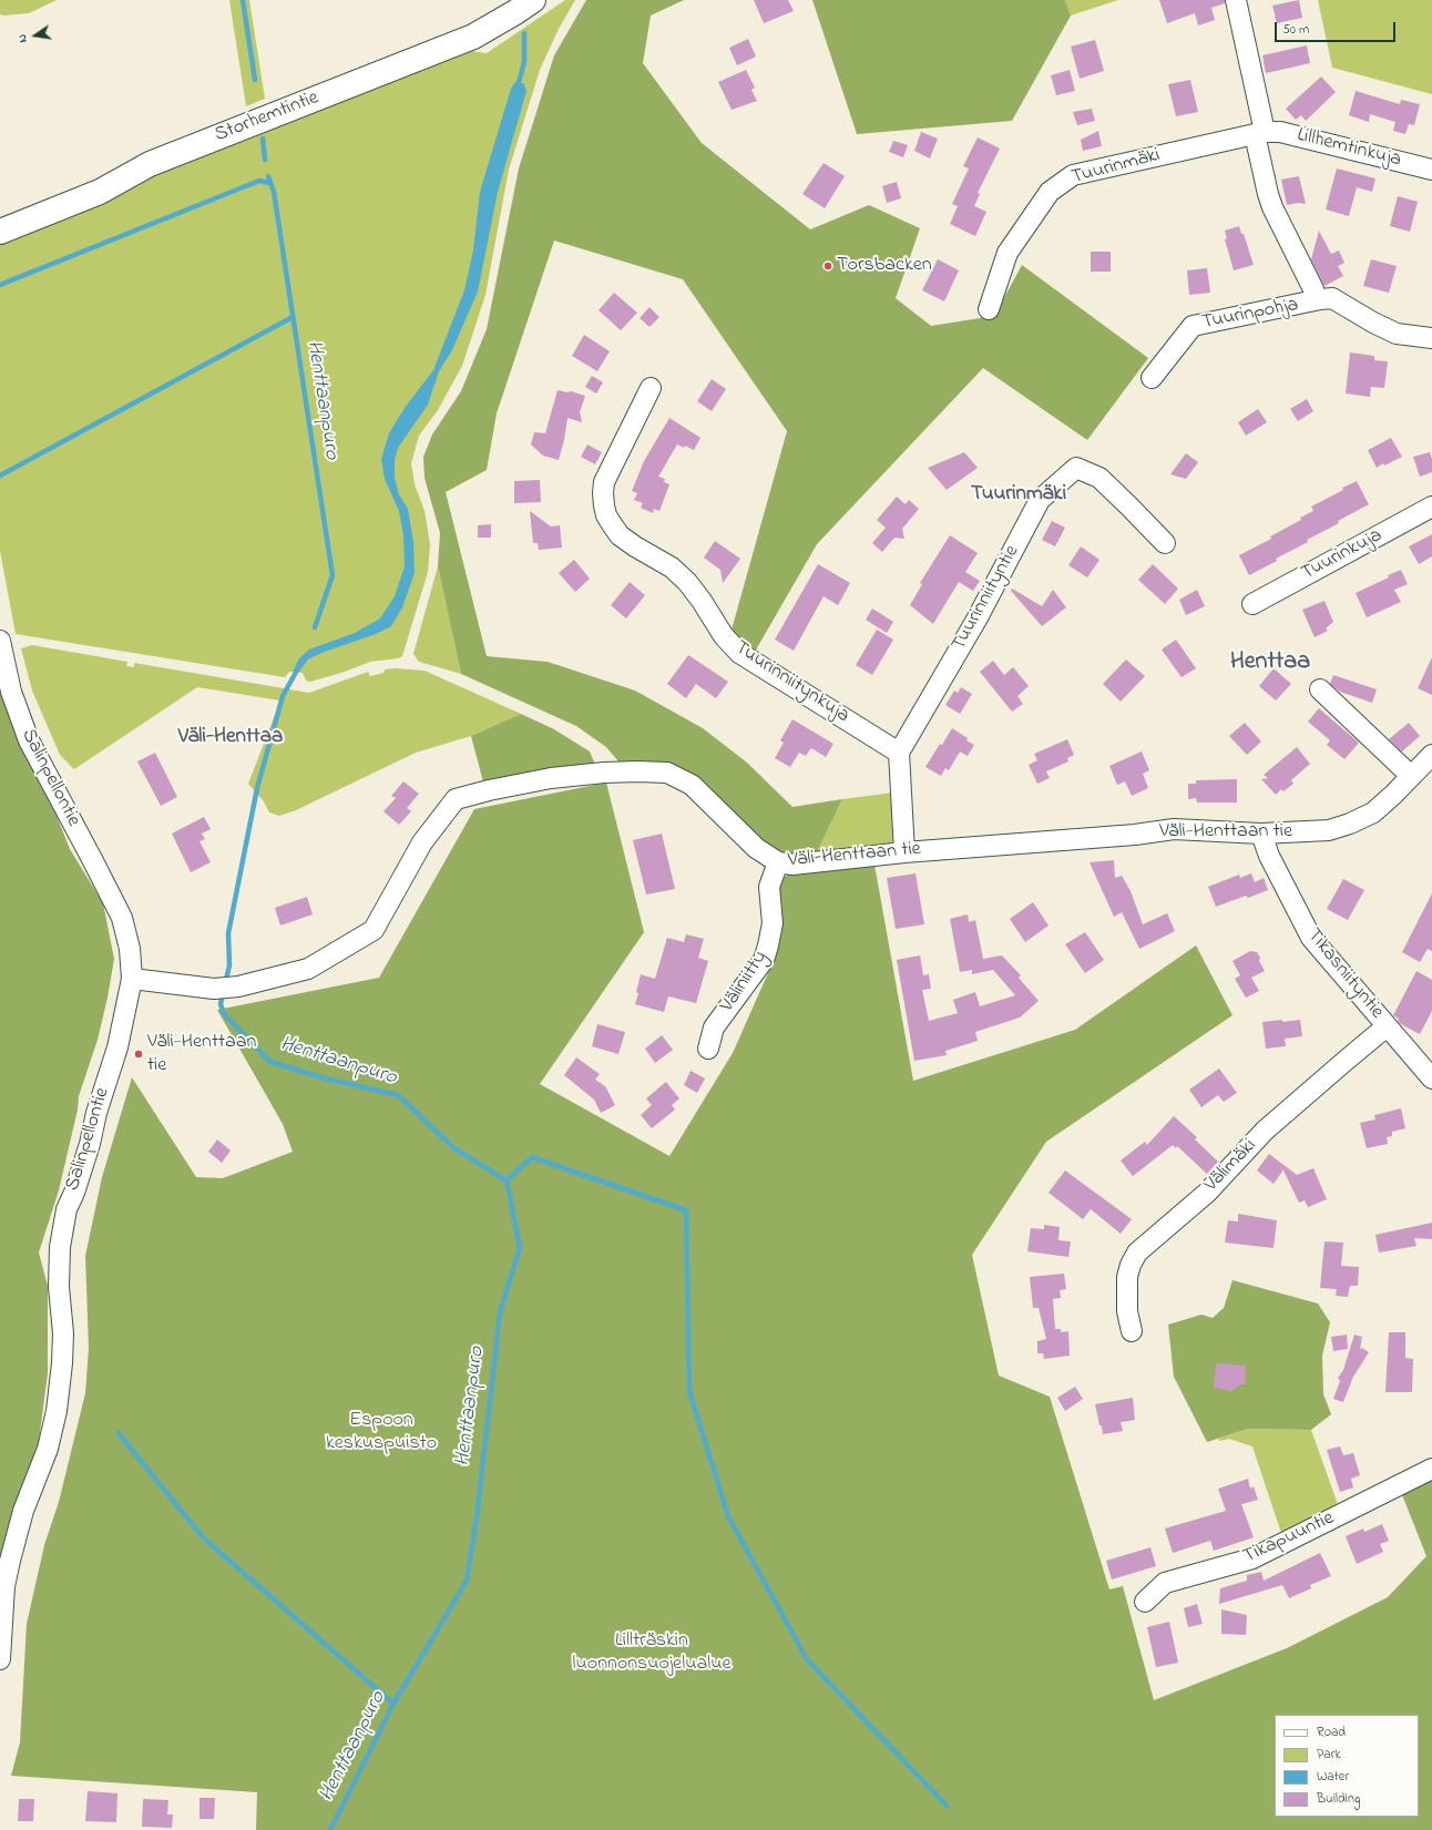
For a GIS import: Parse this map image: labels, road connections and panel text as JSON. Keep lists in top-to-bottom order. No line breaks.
{"streets":{"main road":["Storhemtintie"],"street":["Lillhemtinkuja","Tuurinmäki","Tuurinpohja","Tuurinkuja","Tuurinniityntie","Tuurinniitynkuja","Salinpellontie","Väli-Henttaan tie","Tikasniityntie","Väliniitty","Välimäki","Tikapuuntie"]},"crossings":[["Lillhemtinkuja","Tuurinmäki"],["Tuurinniityntie","Tuurinniitynkuja"],["Salinpellontie","Väli-Henttaan tie"],["Väli-Henttaan tie","Tikasniityntie"],["Väli-Henttaan tie","Väliniitty"],["Tikasniityntie","Välimäki"]],"districts":["Tuurinmäki","Henttaa","Väli-Henttaa"],"water":["Henttaanpuro"],"parks":["Espoon keskuspuisto","Lillträskin luonnonsuojelualue"],"places":["Torsbacken","Väli-Henttaan tie"],"legend":["Road","Park","Water","Building"],"scale_bar":"50 m","north":"left"}
